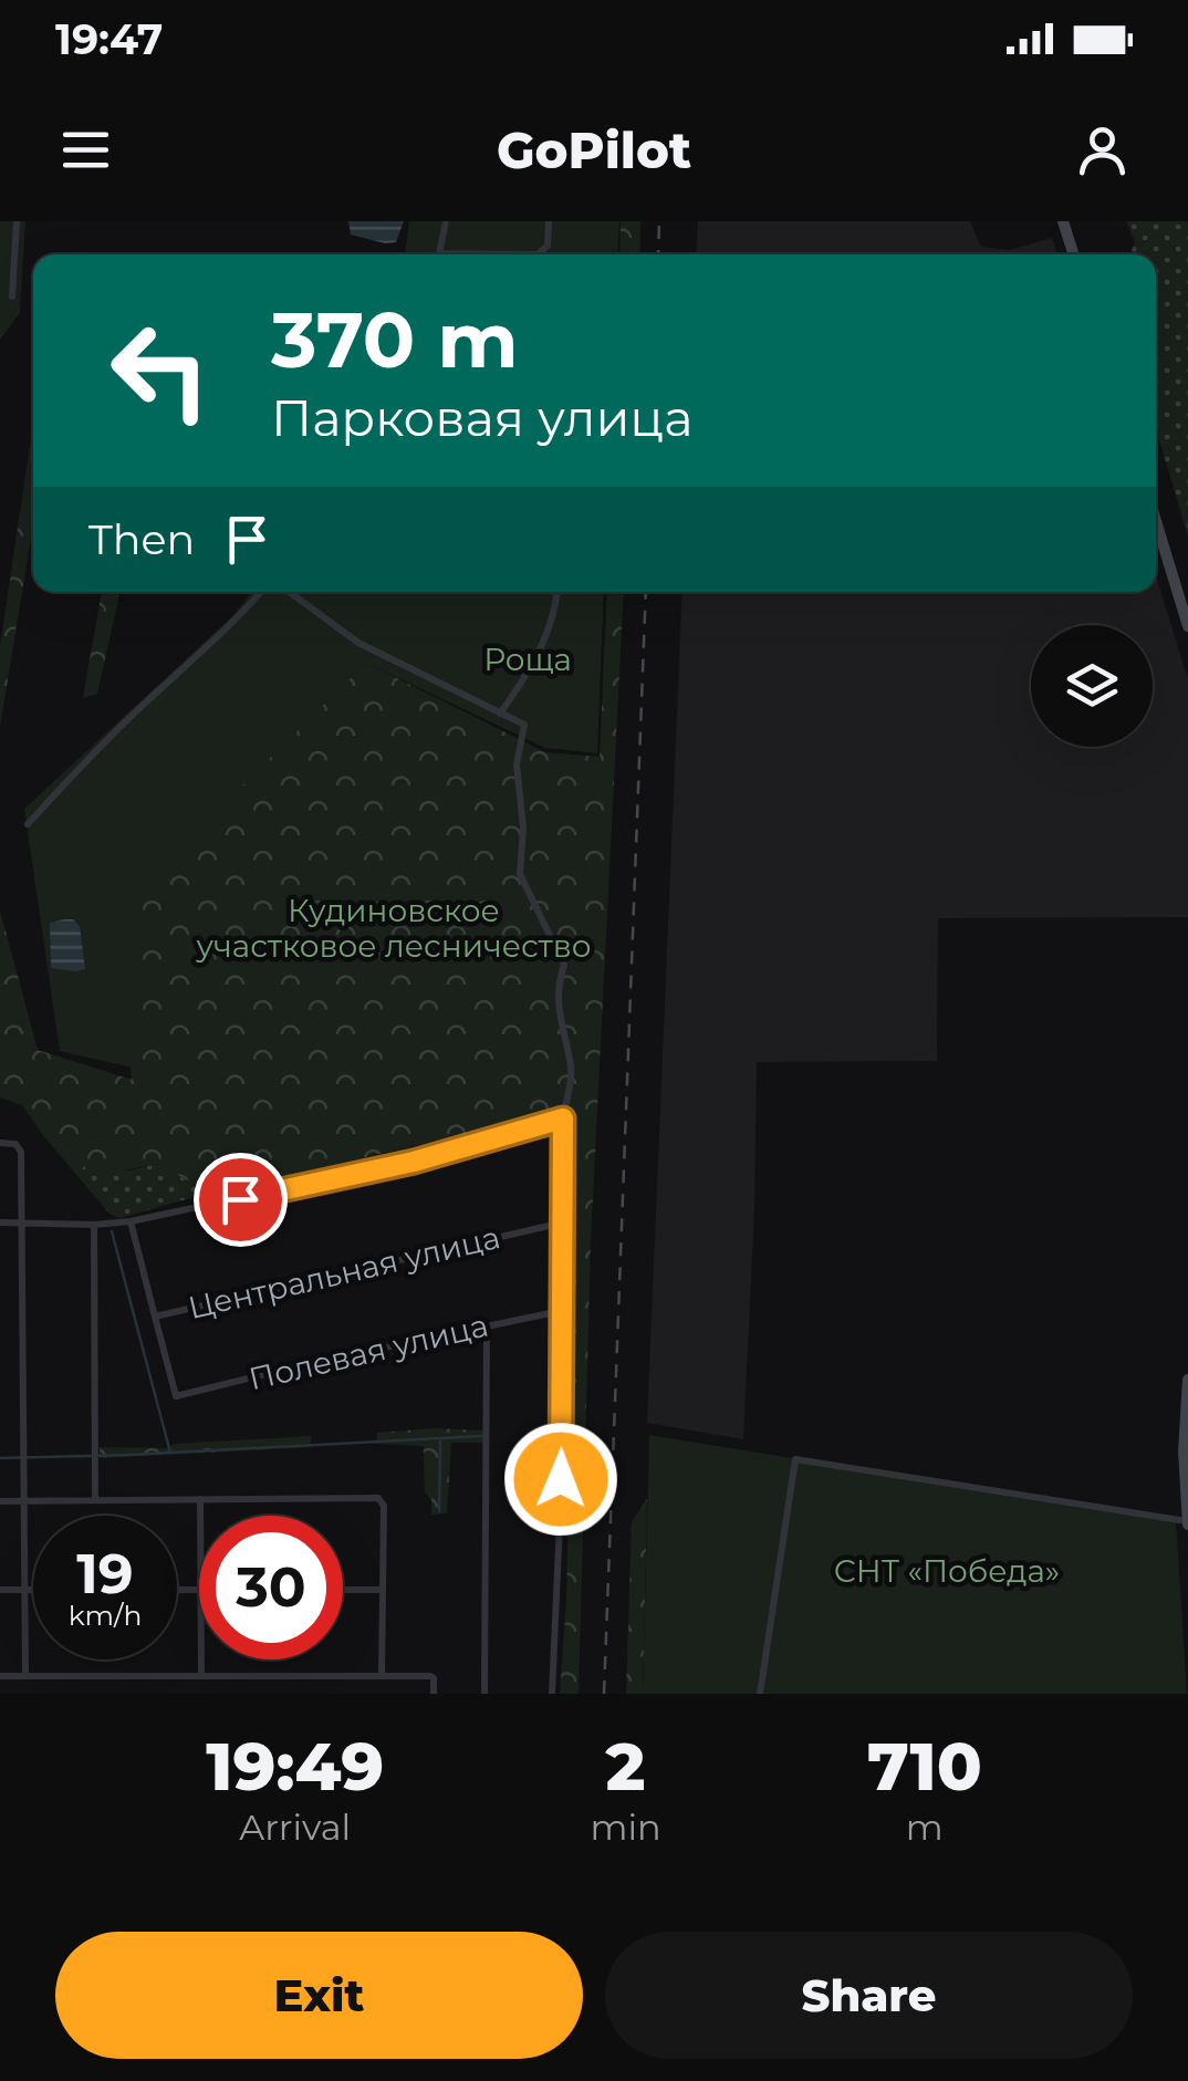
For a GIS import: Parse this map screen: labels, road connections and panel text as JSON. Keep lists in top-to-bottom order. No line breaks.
{"streets":{"street":["Центральная улица","Полевая улица"]},"crossings":[["Центральная улица","Полевая улица"]],"parks":["Роща","Кудиновское участковое лесничество","СНТ «Победа»"],"page":{"status":"19:47","header":"GoPilot","turn":["370 m","Парковая улица"],"then":"Then","speed":"19 km/h","limit":"30","eta":["19:49","Arrival","2","min","710","m"],"buttons":["Exit","Share"]}}
